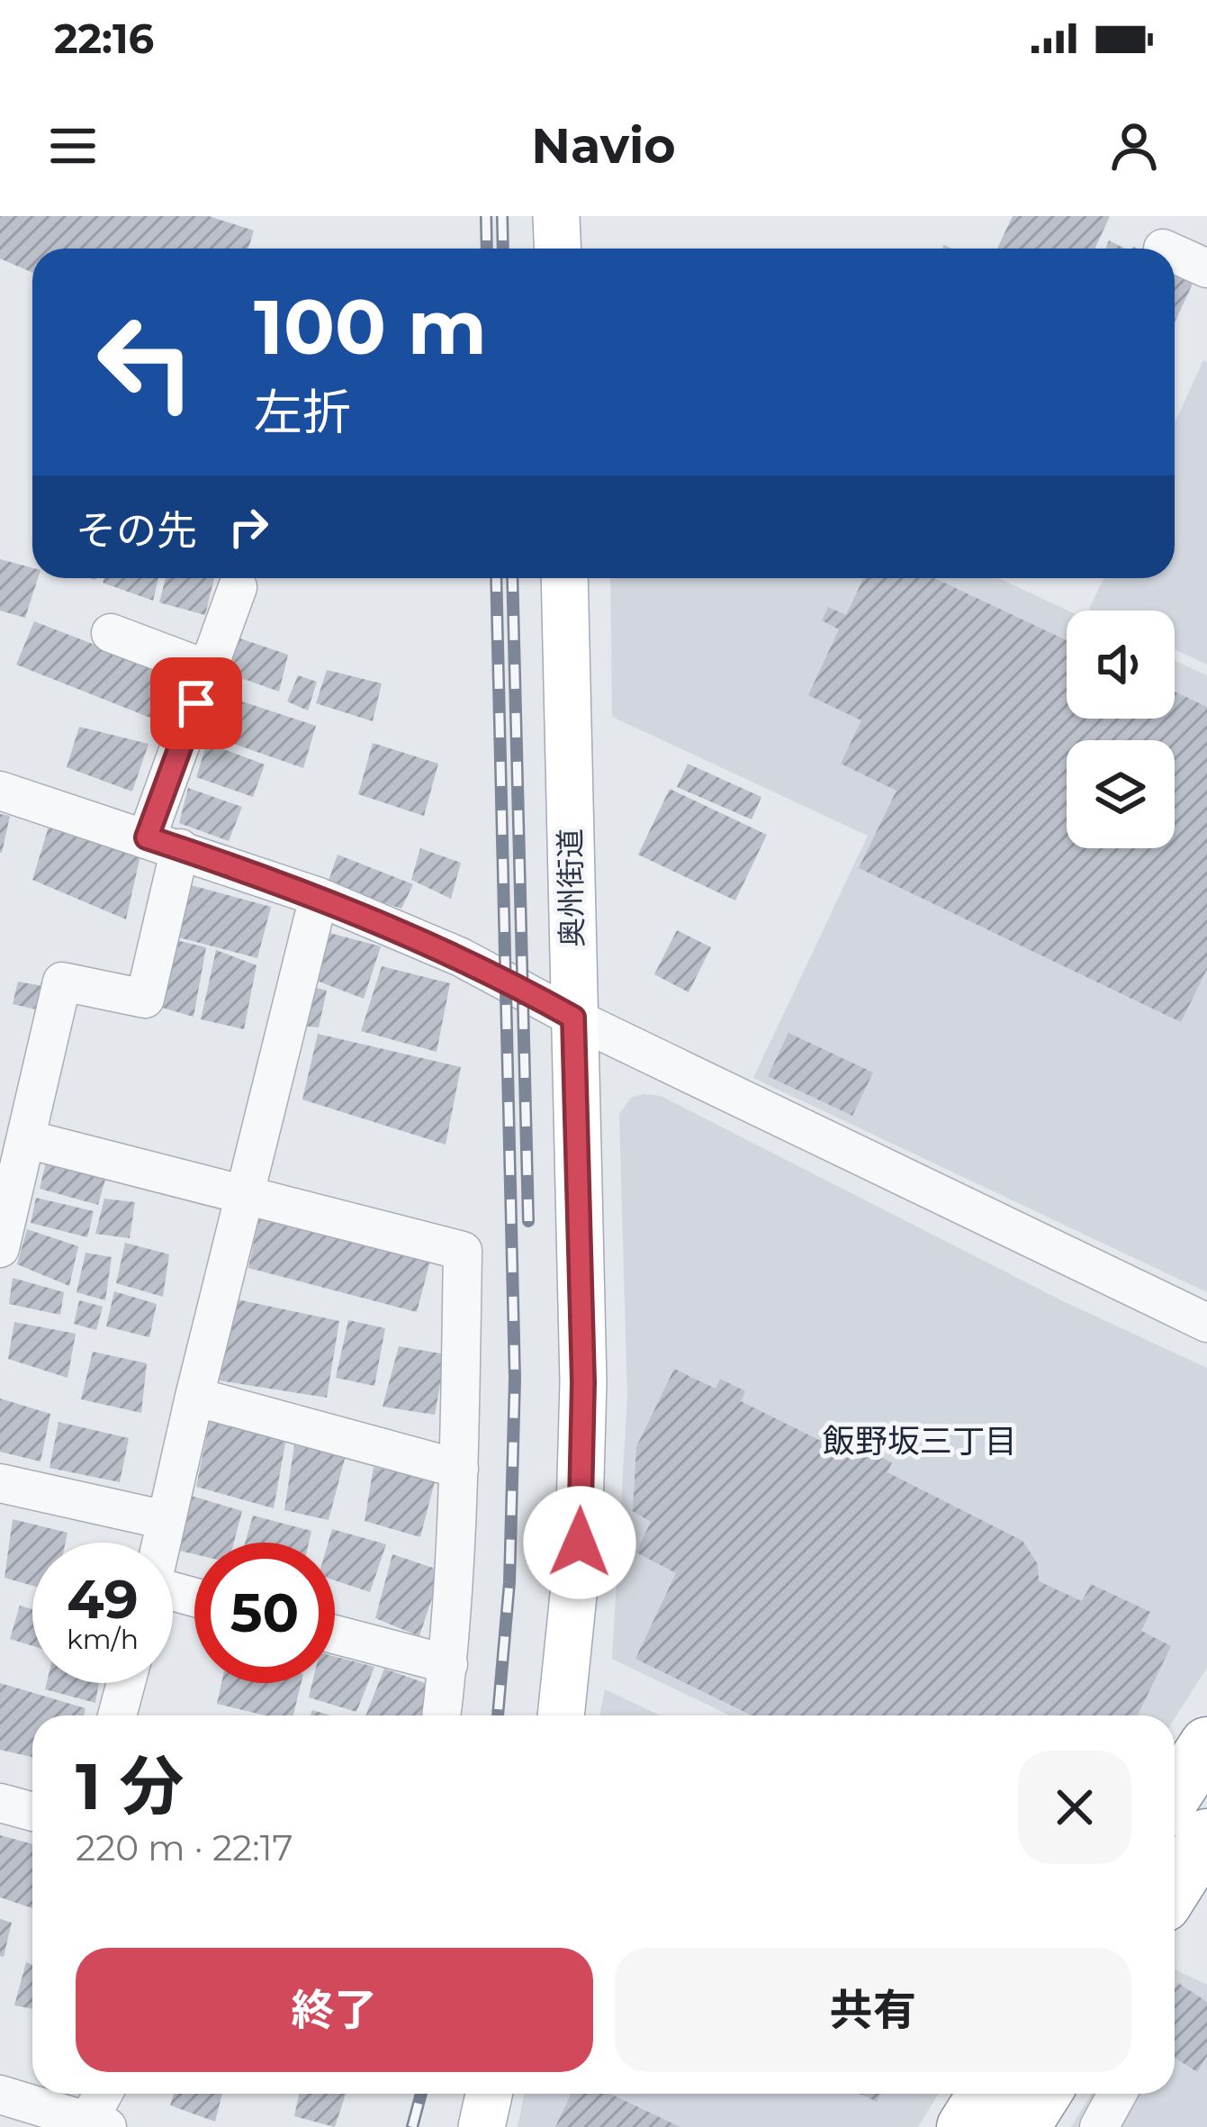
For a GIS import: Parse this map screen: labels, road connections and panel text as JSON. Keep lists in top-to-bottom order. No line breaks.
{"streets":{"main road":["奥州街道"]},"districts":["飯野坂三丁目"],"page":{"status":"22:16","header":"Navio","turn":["100 m","左折"],"then":"その先","speed":"49 km/h","limit":"50","heading":["1 分","220 m · 22:17"],"buttons":["終了","共有"]}}
